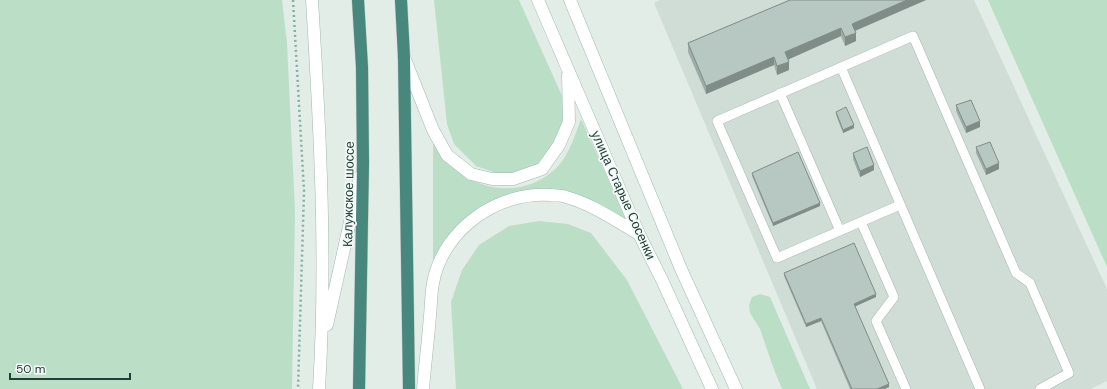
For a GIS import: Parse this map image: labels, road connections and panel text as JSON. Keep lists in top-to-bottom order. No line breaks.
{"streets":{"highway":["Калужское шоссе"],"main road":["улица Старые Сосенки"]},"scale_bar":"50 m"}
